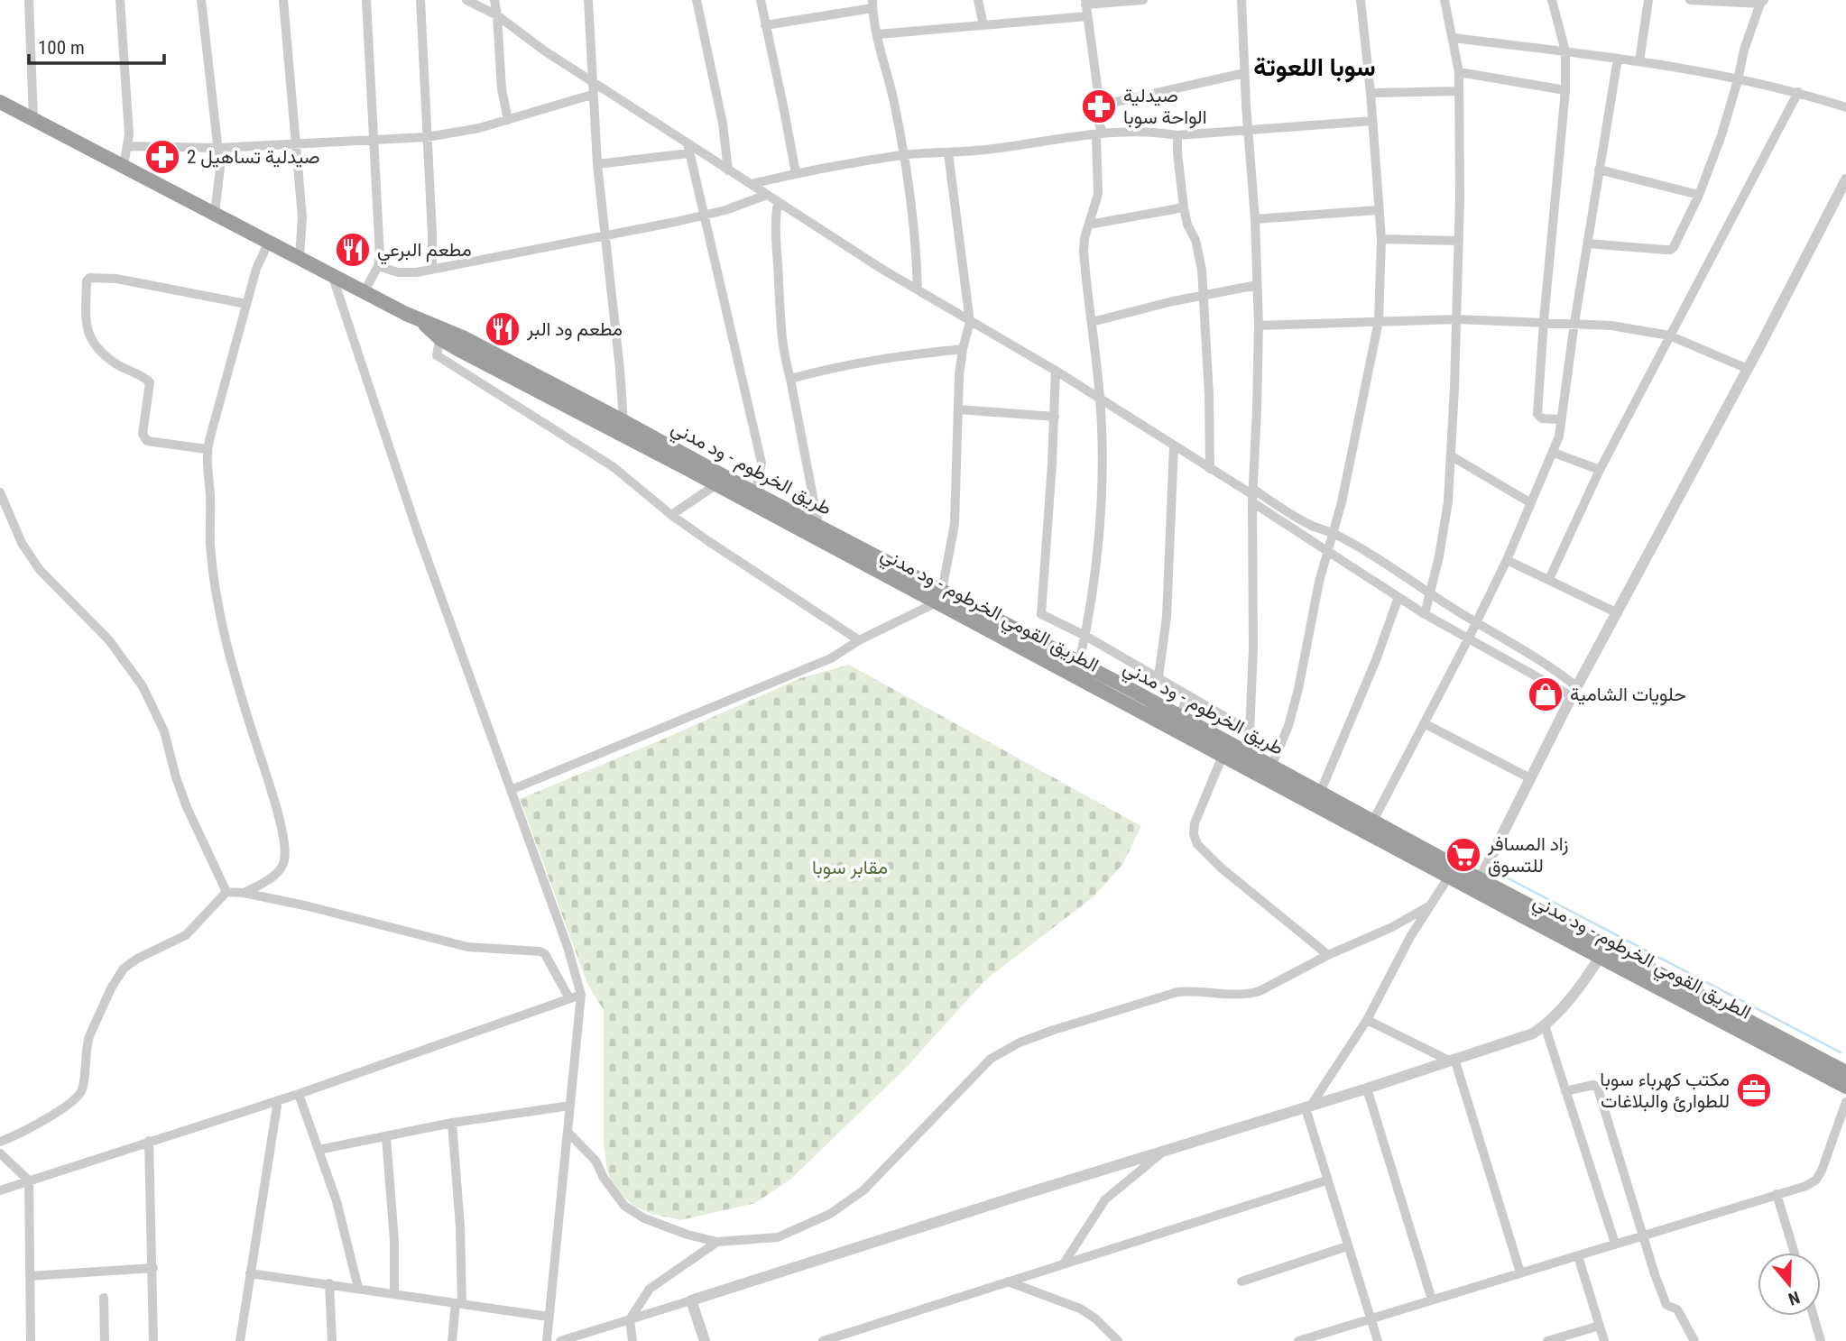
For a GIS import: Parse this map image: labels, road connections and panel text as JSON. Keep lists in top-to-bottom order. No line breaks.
{"streets":{"highway":["طريق الخرطوم - ود مدني","الطريق القومي الخرطوم - ود مدني"]},"crossings":[["طريق الخرطوم - ود مدني","الطريق القومي الخرطوم - ود مدني"]],"districts":["سوبا اللعوتة"],"parks":["مقابر سوبا"],"places":{"pharmacy":["صيدلية الواحة سوبا","صيدلية تساهيل 2"],"restaurant":["مطعم البرعي","مطعم ود البر"],"shop":["حلويات الشامية"],"supermarket":["زاد المسافر للتسوق"],"office":["مكتب كهرباء سوبا للطوارئ والبلاغات"]},"scale_bar":"100 m","north":"bottom"}
